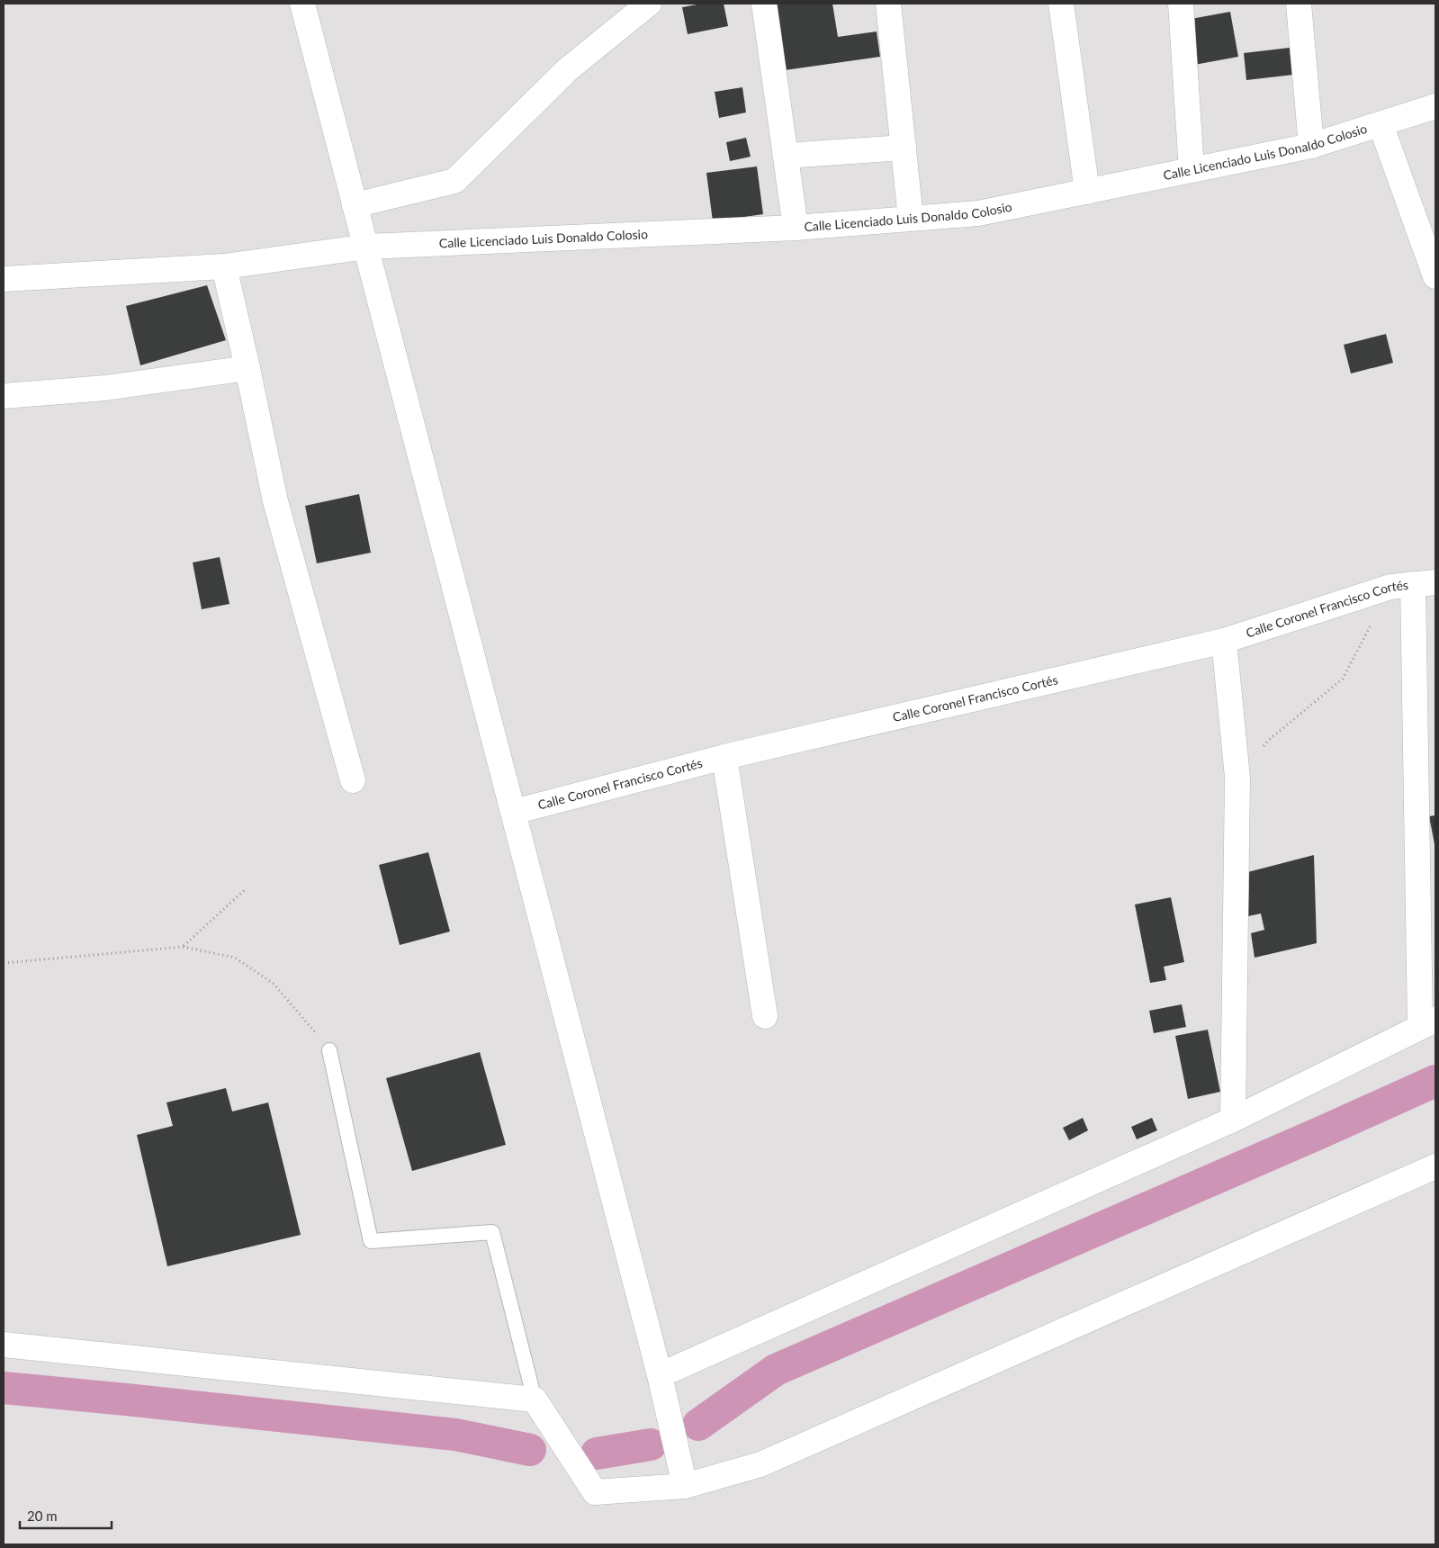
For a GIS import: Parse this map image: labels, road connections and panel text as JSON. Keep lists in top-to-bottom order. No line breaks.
{"streets":{"street":["Calle Licenciado Luis Donaldo Colosio","Calle Coronel Francisco Cortés"]},"scale_bar":"20 m"}
